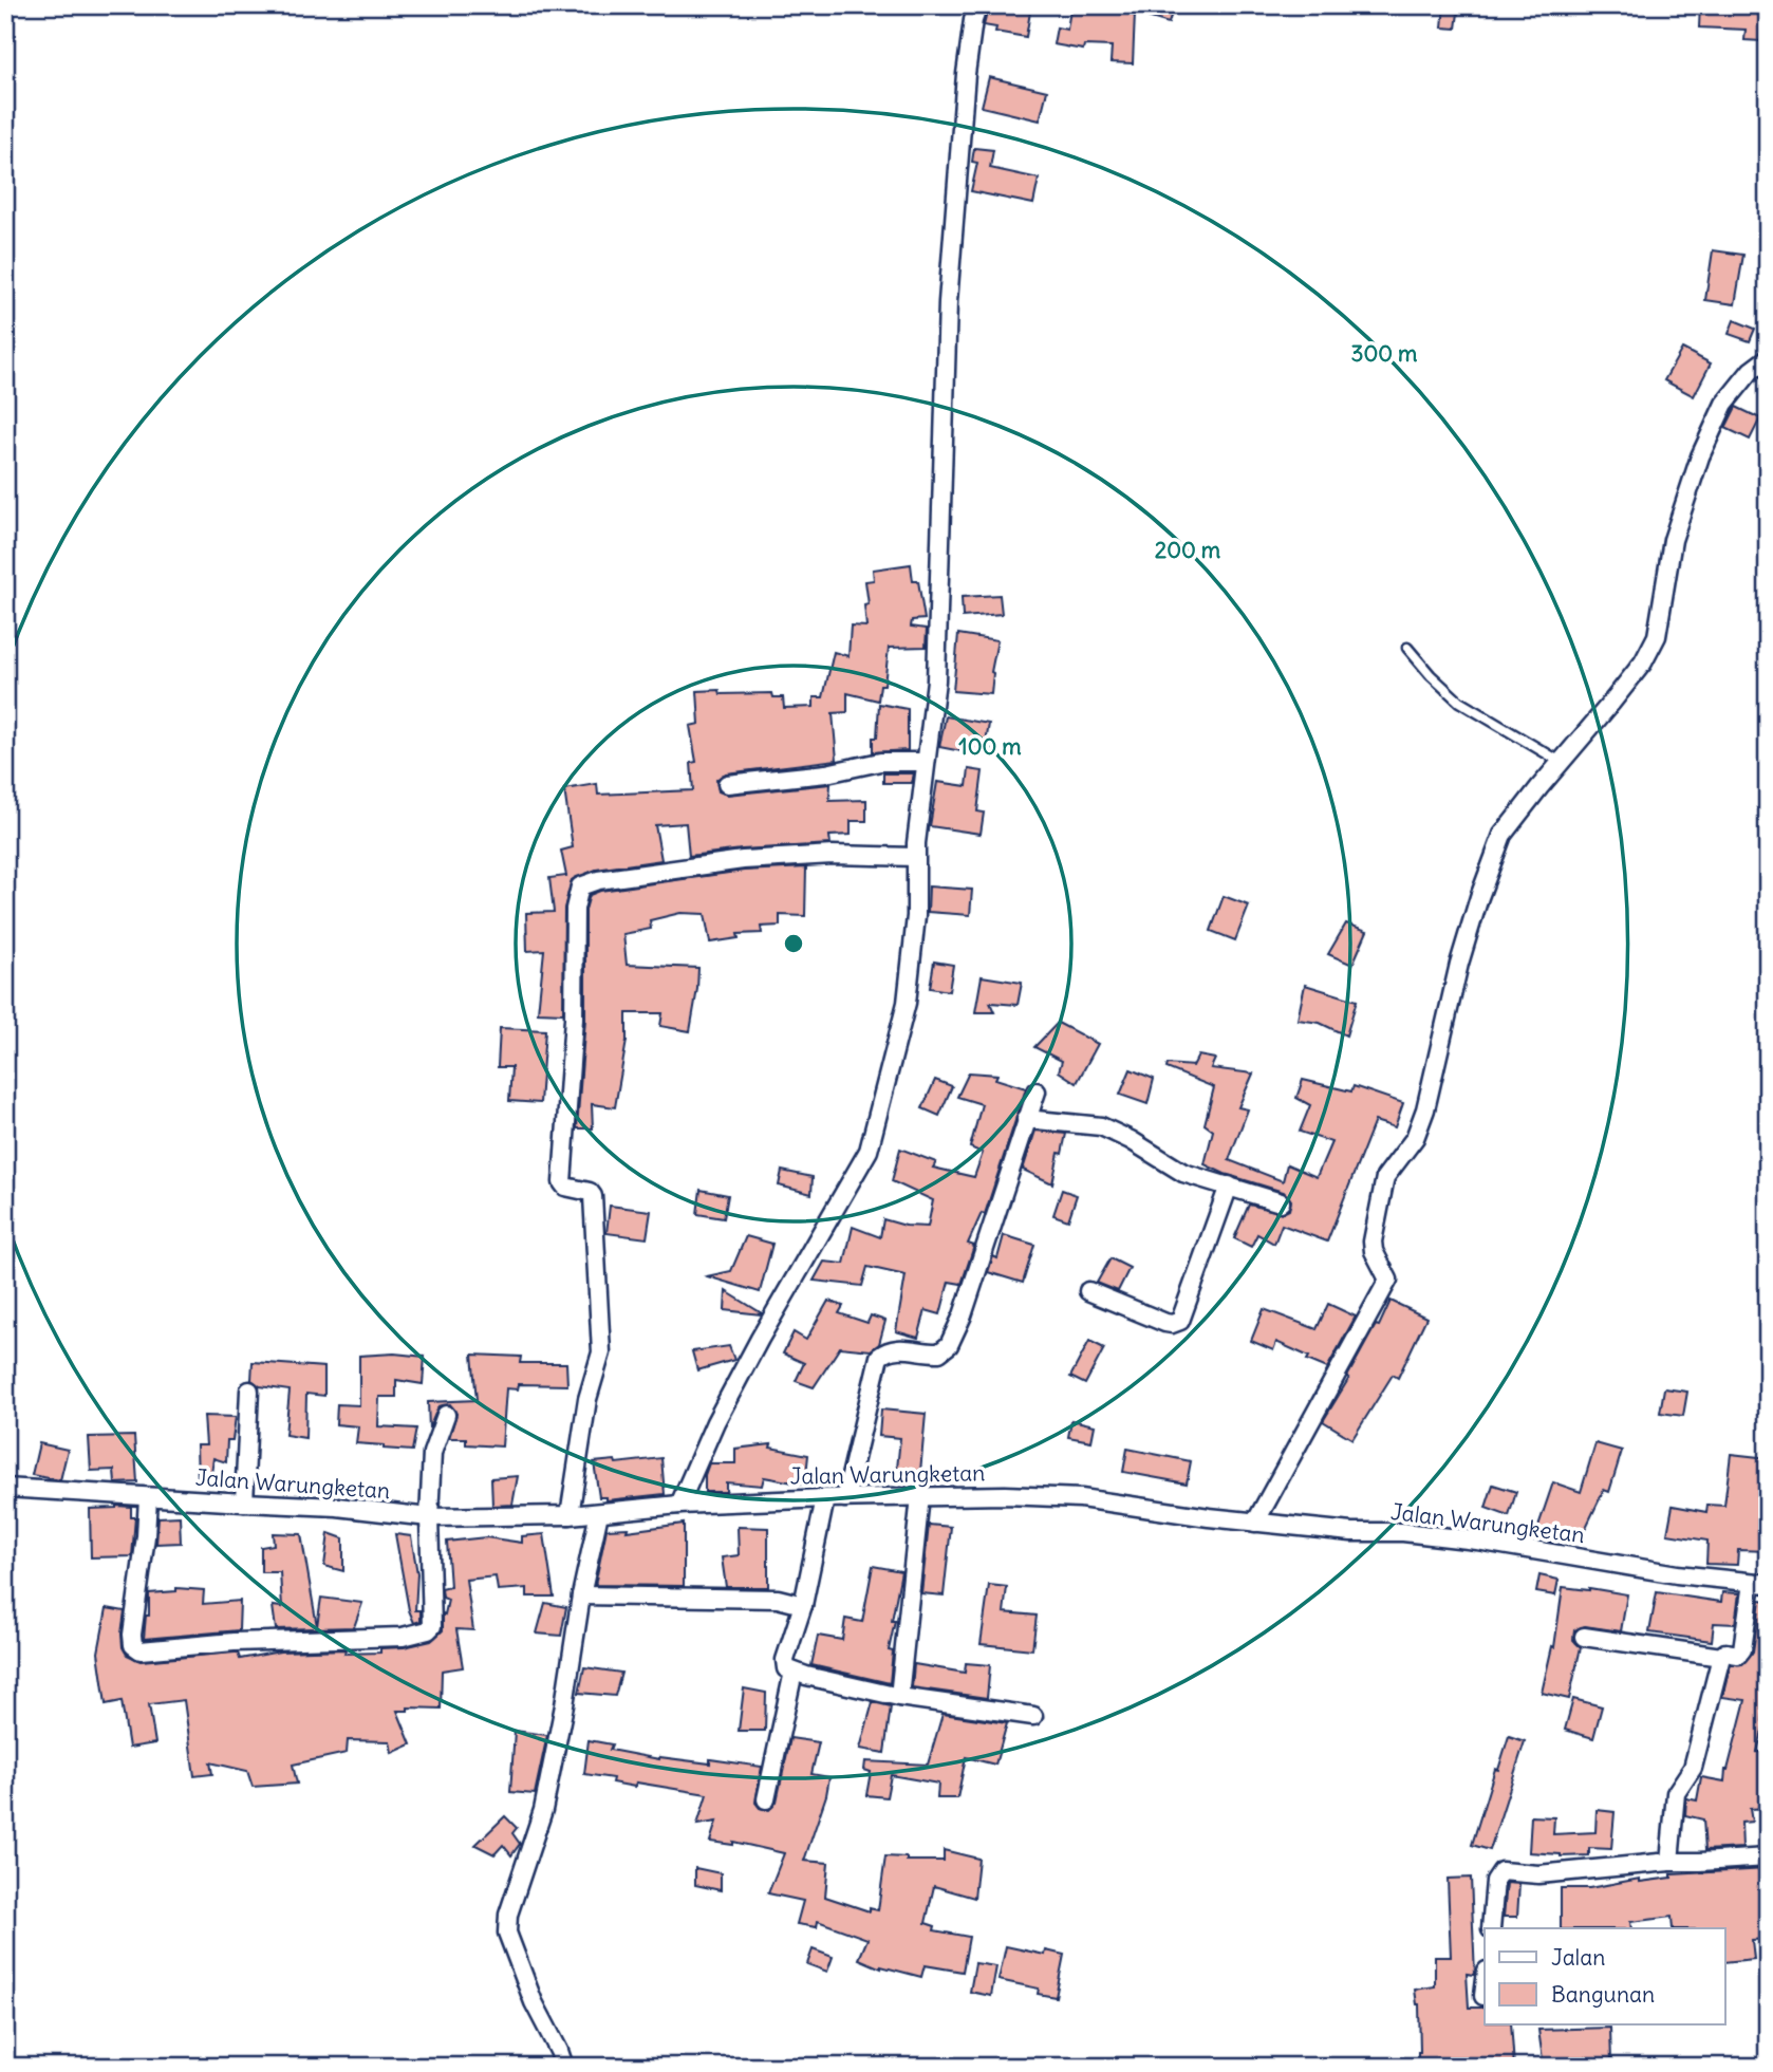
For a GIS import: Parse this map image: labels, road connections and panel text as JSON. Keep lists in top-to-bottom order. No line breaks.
{"streets":{"street":["Jalan Warungketan"]},"legend":["Jalan","Bangunan"],"rings":["300 m","200 m","100 m"]}
